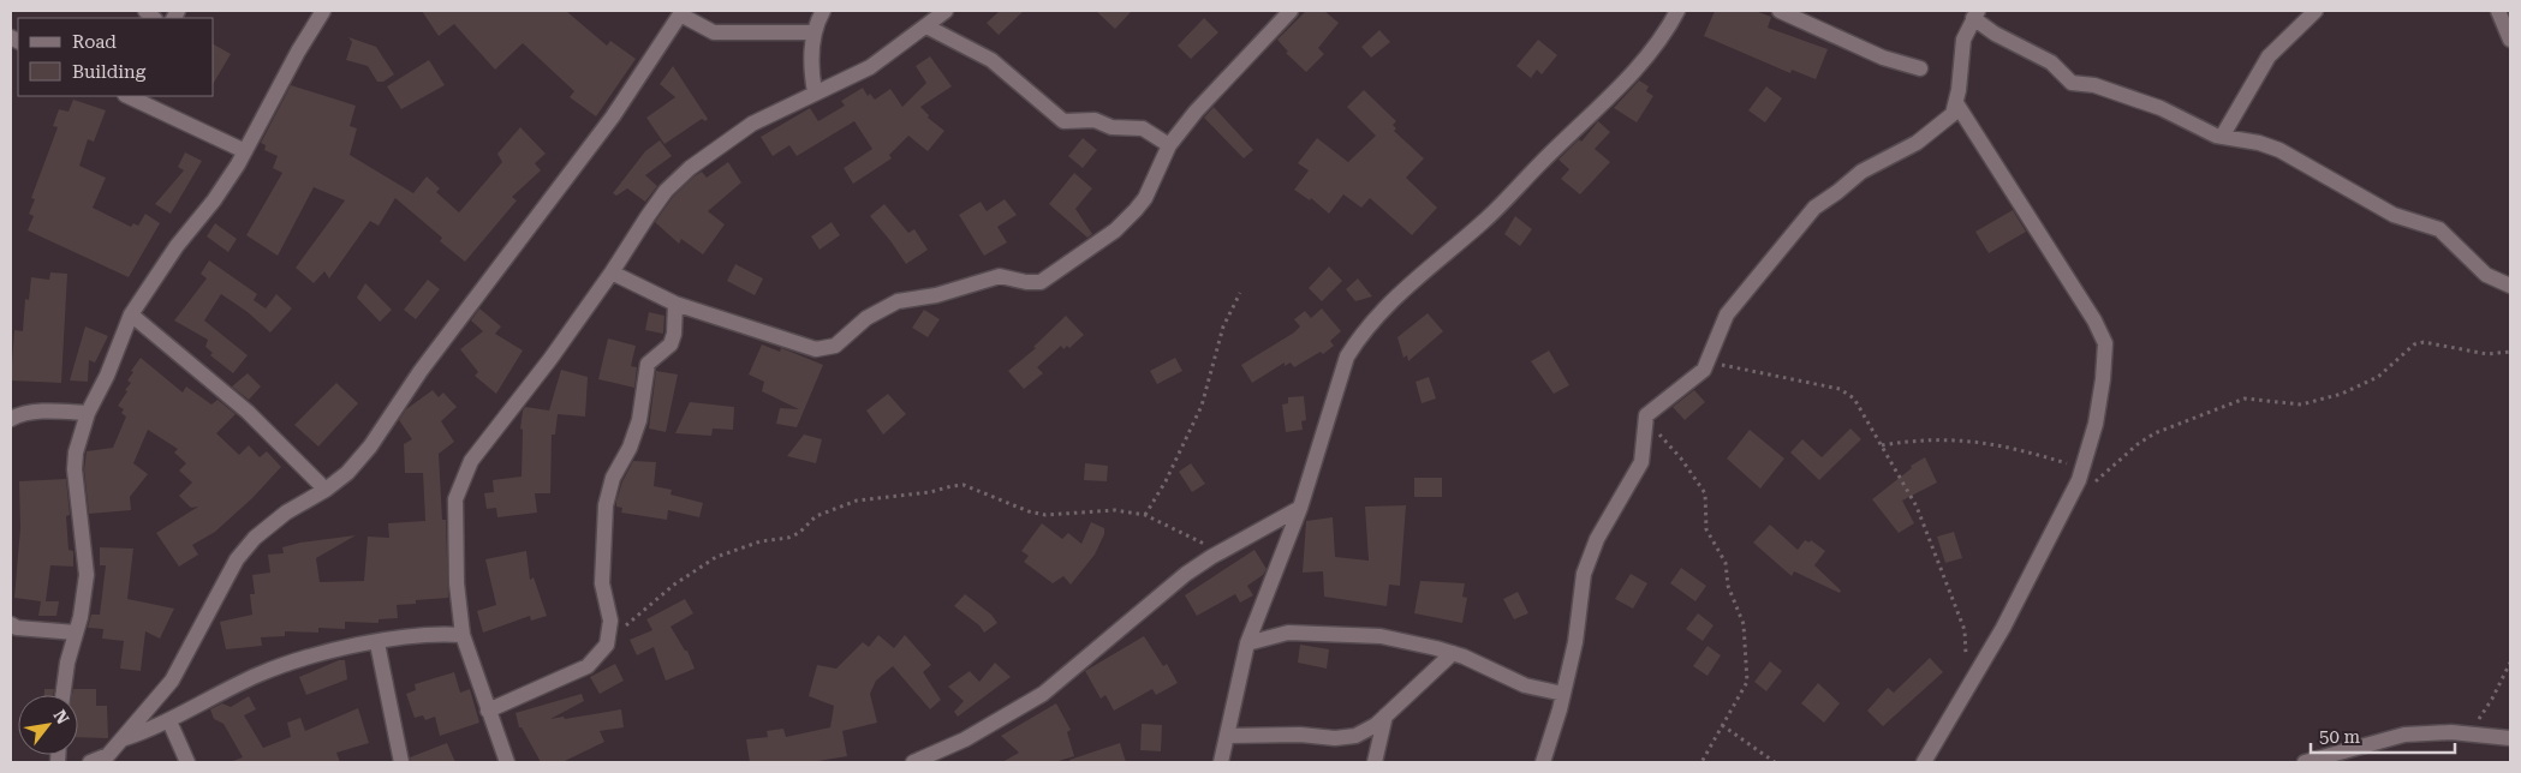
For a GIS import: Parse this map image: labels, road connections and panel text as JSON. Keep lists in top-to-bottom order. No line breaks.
{"legend":["Road","Building"],"scale_bar":"50 m","north":"top right"}
